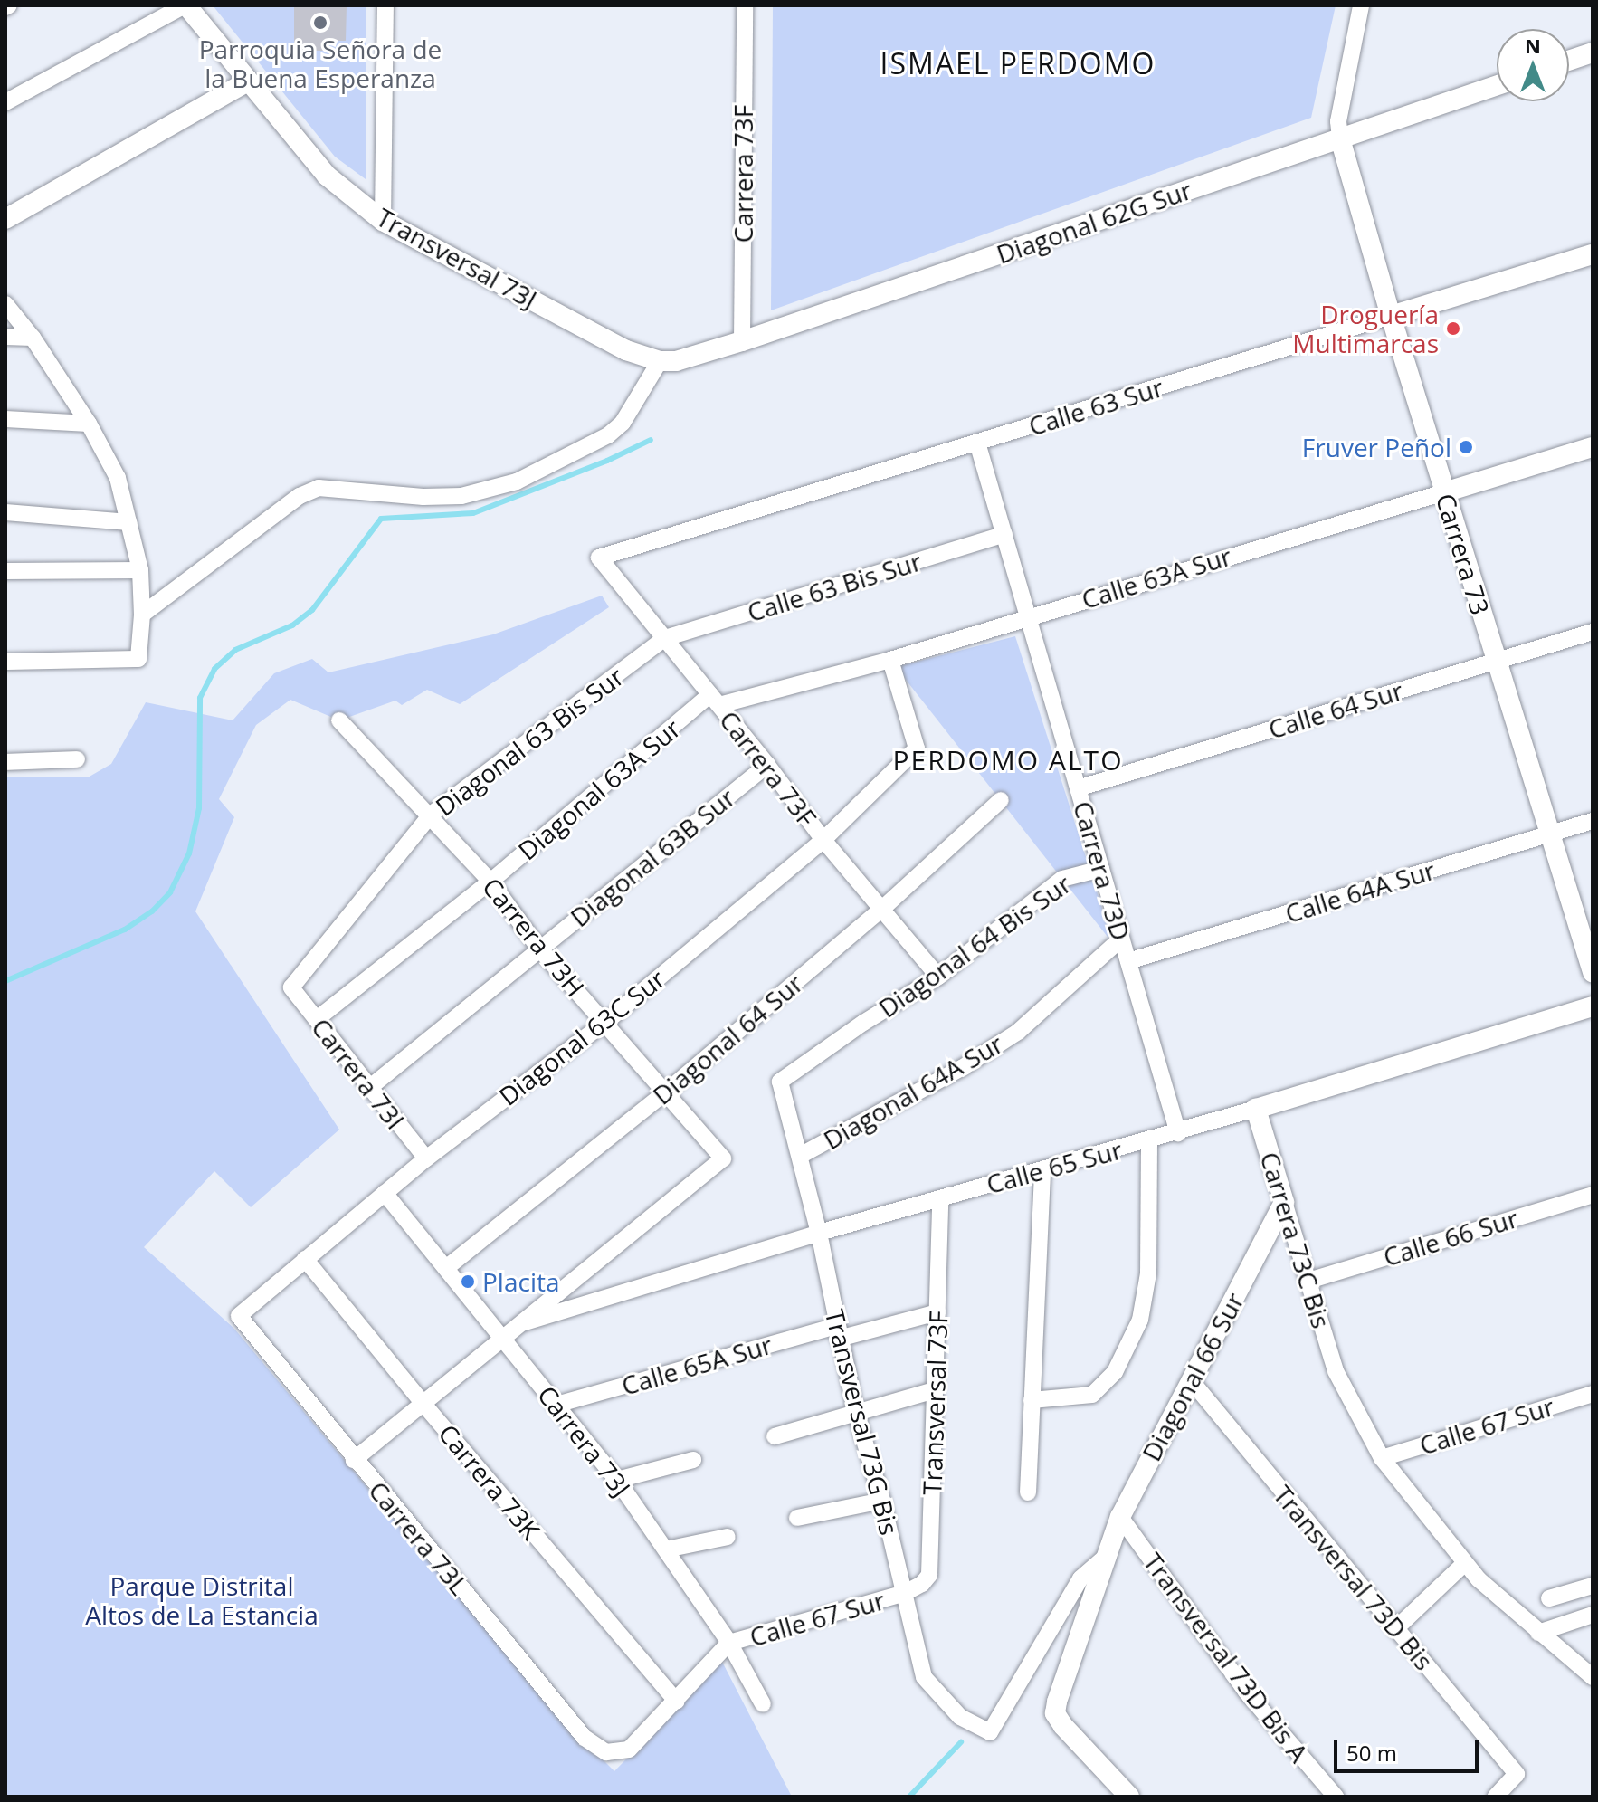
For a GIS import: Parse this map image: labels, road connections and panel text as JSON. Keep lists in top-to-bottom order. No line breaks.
{"streets":{"street":["Carrera 73F","Diagonal 62G Sur","Transversal 73J","Calle 63 Sur","Carrera 73","Calle 63A Sur","Calle 63 Bis Sur","Calle 64 Sur","Diagonal 63 Bis Sur","Diagonal 63A Sur","Diagonal 63B Sur","Carrera 73D","Calle 64A Sur","Carrera 73H","Diagonal 64 Bis Sur","Diagonal 63C Sur","Diagonal 64 Sur","Carrera 73I","Diagonal 64A Sur","Calle 65 Sur","Calle 66 Sur","Carrera 73C Bis","Calle 65A Sur","Diagonal 66 Sur","Transversal 73F","Transversal 73G Bis","Calle 67 Sur","Carrera 73J","Carrera 73K","Carrera 73L","Transversal 73D Bis","Transversal 73D Bis A"]},"crossings":[["Carrera 73F","Diagonal 62G Sur"],["Carrera 73F","Calle 63 Sur"],["Carrera 73F","Calle 63A Sur"],["Carrera 73F","Calle 63 Bis Sur"],["Carrera 73F","Diagonal 63 Bis Sur"],["Carrera 73F","Diagonal 63A Sur"],["Carrera 73F","Diagonal 63B Sur"],["Carrera 73F","Diagonal 64 Bis Sur"],["Carrera 73F","Diagonal 63C Sur"],["Carrera 73F","Diagonal 64 Sur"],["Diagonal 62G Sur","Transversal 73J"],["Diagonal 62G Sur","Carrera 73"],["Calle 63 Sur","Carrera 73"],["Calle 63 Sur","Carrera 73D"],["Carrera 73","Calle 63A Sur"],["Carrera 73","Calle 64 Sur"],["Carrera 73","Calle 64A Sur"],["Calle 63A Sur","Diagonal 63A Sur"],["Calle 63A Sur","Carrera 73D"],["Calle 63A Sur","Diagonal 63C Sur"],["Calle 63 Bis Sur","Diagonal 63 Bis Sur"],["Calle 63 Bis Sur","Carrera 73D"],["Calle 64 Sur","Carrera 73D"],["Diagonal 63 Bis Sur","Carrera 73H"],["Diagonal 63 Bis Sur","Carrera 73I"],["Diagonal 63A Sur","Carrera 73H"],["Diagonal 63A Sur","Carrera 73I"],["Diagonal 63B Sur","Carrera 73H"],["Diagonal 63B Sur","Carrera 73I"],["Carrera 73D","Calle 64A Sur"],["Carrera 73D","Diagonal 64 Bis Sur"],["Carrera 73D","Diagonal 64A Sur"],["Carrera 73D","Calle 65 Sur"],["Carrera 73H","Diagonal 63C Sur"],["Carrera 73H","Diagonal 64 Sur"],["Carrera 73H","Calle 65 Sur"],["Diagonal 64 Bis Sur","Transversal 73G Bis"],["Diagonal 63C Sur","Carrera 73I"],["Diagonal 63C Sur","Carrera 73J"],["Diagonal 63C Sur","Carrera 73K"],["Diagonal 63C Sur","Carrera 73L"],["Diagonal 64 Sur","Carrera 73J"],["Diagonal 64A Sur","Transversal 73G Bis"],["Calle 65 Sur","Carrera 73C Bis"],["Calle 65 Sur","Transversal 73F"],["Calle 65 Sur","Transversal 73G Bis"],["Calle 66 Sur","Carrera 73C Bis"],["Carrera 73C Bis","Diagonal 66 Sur"],["Carrera 73C Bis","Calle 67 Sur"],["Calle 65A Sur","Transversal 73F"],["Calle 65A Sur","Transversal 73G Bis"],["Calle 65A Sur","Carrera 73J"],["Diagonal 66 Sur","Transversal 73G Bis"],["Diagonal 66 Sur","Transversal 73D Bis"],["Diagonal 66 Sur","Transversal 73D Bis A"],["Transversal 73F","Transversal 73G Bis"],["Transversal 73F","Calle 67 Sur"],["Transversal 73G Bis","Calle 67 Sur"],["Calle 67 Sur","Carrera 73J"],["Carrera 73K","Carrera 73L"]],"districts":["ISMAEL PERDOMO","PERDOMO ALTO"],"parks":["Parque Distrital Altos de La Estancia"],"places":["Parroquia Señora de la Buena Esperanza","Droguería Multimarcas","Fruver Peñol","Placita"],"scale_bar":"50 m","north":"top"}
